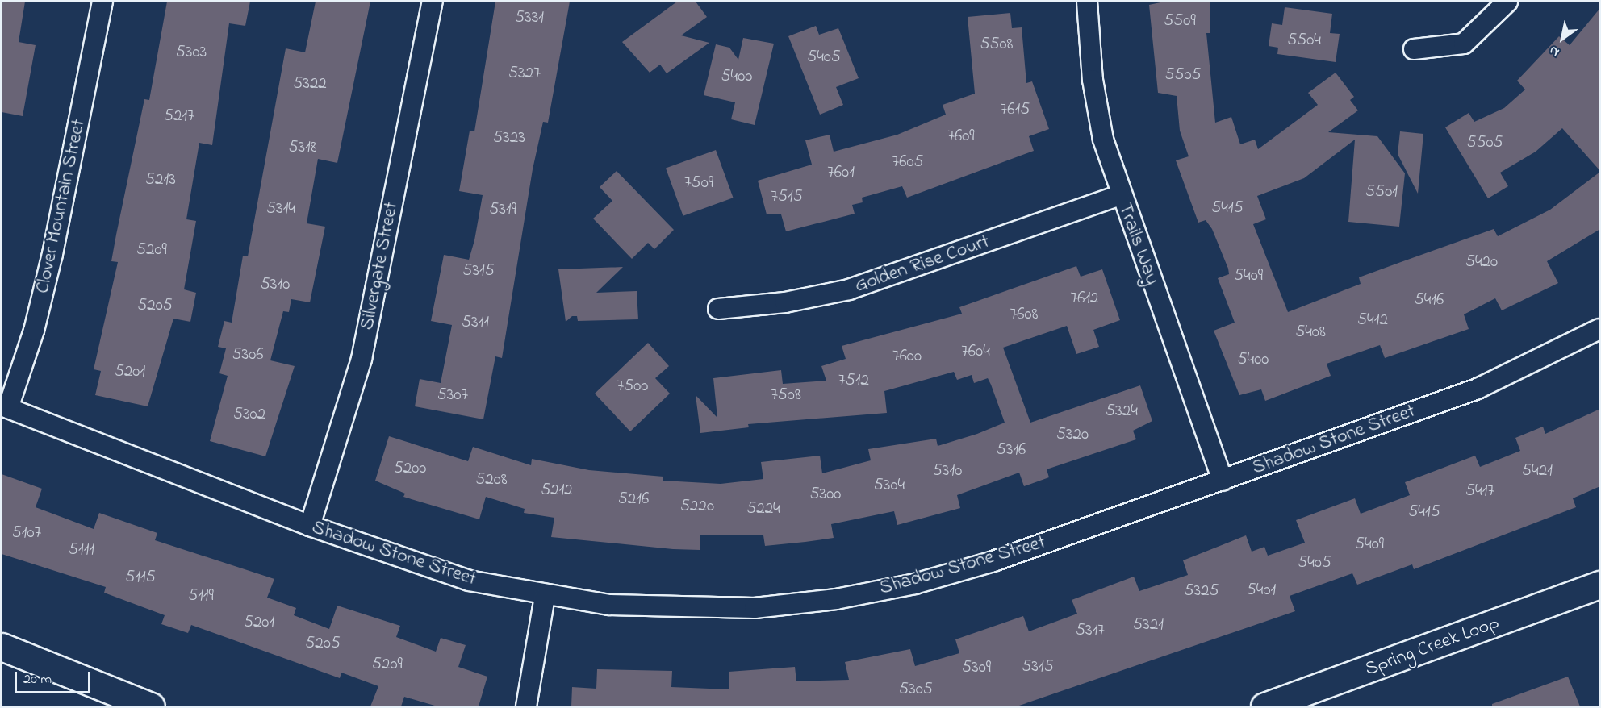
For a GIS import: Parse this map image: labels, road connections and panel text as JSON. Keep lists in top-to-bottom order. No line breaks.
{"streets":{"street":["Clover Mountain Street","Trails Way","Golden Rise Court","Silvergate Street","Shadow Stone Street","Spring Creek Loop"]},"crossings":[["Clover Mountain Street","Shadow Stone Street"],["Trails Way","Golden Rise Court"],["Trails Way","Shadow Stone Street"],["Silvergate Street","Shadow Stone Street"]],"house_numbers":["5331","5509","5504","5508","5303","5405","5327","5505","5400","5322","7615","5217","7609","5323","5505","5318","7605","7601","5213","7509","5501","7515","5415","5314","5319","5209","5420","5315","5409","5310","7612","5416","5205","7608","5412","5311","5408","7604","5306","7600","5400","5201","7512","7500","5307","7508","5324","5302","5320","5316","5200","5310","5421","5208","5304","5212","5417","5300","5216","5220","5224","5415","5107","5409","5111","5405","5115","5401","5325","5119","5201","5321","5317","5205","5209","5315","5309","5305"],"scale_bar":"20 m","north":"bottom left"}
